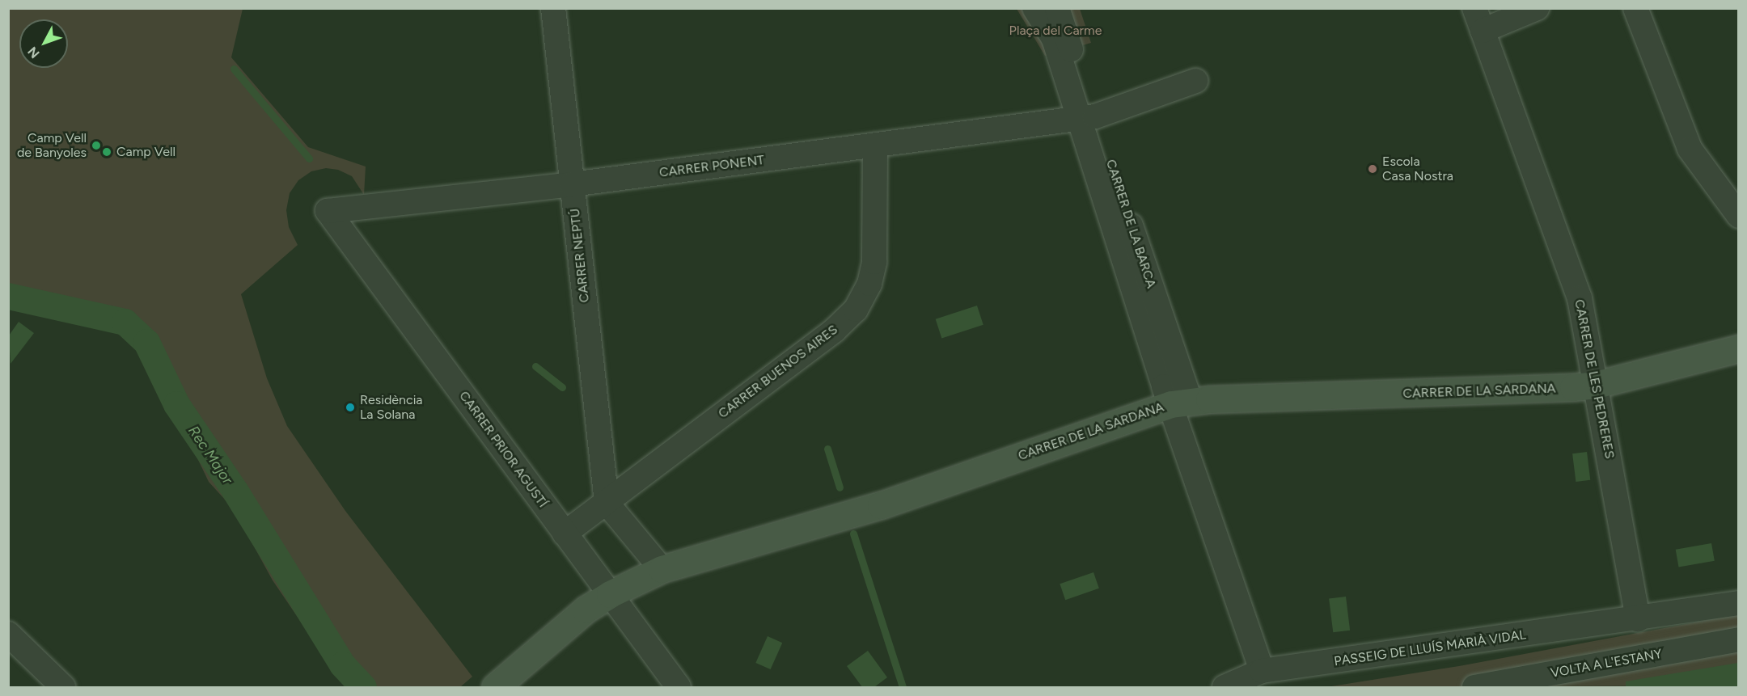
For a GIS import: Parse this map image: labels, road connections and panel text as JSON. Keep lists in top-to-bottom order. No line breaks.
{"streets":{"street":["CARRER PONENT","CARRER NEPTÚ","CARRER BUENOS AIRES","CARRER DE LES PEDRERES","CARRER DE LA SARDANA","CARRER PRIOR AGUSTÍ","PASSEIG DE LLUÍS MARIÀ VIDAL","VOLTA A L'ESTANY"]},"crossings":[["CARRER PONENT","CARRER NEPTÚ"],["CARRER PONENT","CARRER BUENOS AIRES"],["CARRER PONENT","CARRER PRIOR AGUSTÍ"],["CARRER NEPTÚ","CARRER BUENOS AIRES"],["CARRER BUENOS AIRES","CARRER PRIOR AGUSTÍ"],["CARRER DE LES PEDRERES","CARRER DE LA SARDANA"],["CARRER DE LES PEDRERES","PASSEIG DE LLUÍS MARIÀ VIDAL"],["CARRER DE LA SARDANA","CARRER PRIOR AGUSTÍ"]],"water":["Rec Major"],"parks":["Plaça del Carme"],"places":["Camp Vell de Banyoles","Camp Vell","Escola Casa Nostra","Residència La Solana"],"north":"bottom left"}
